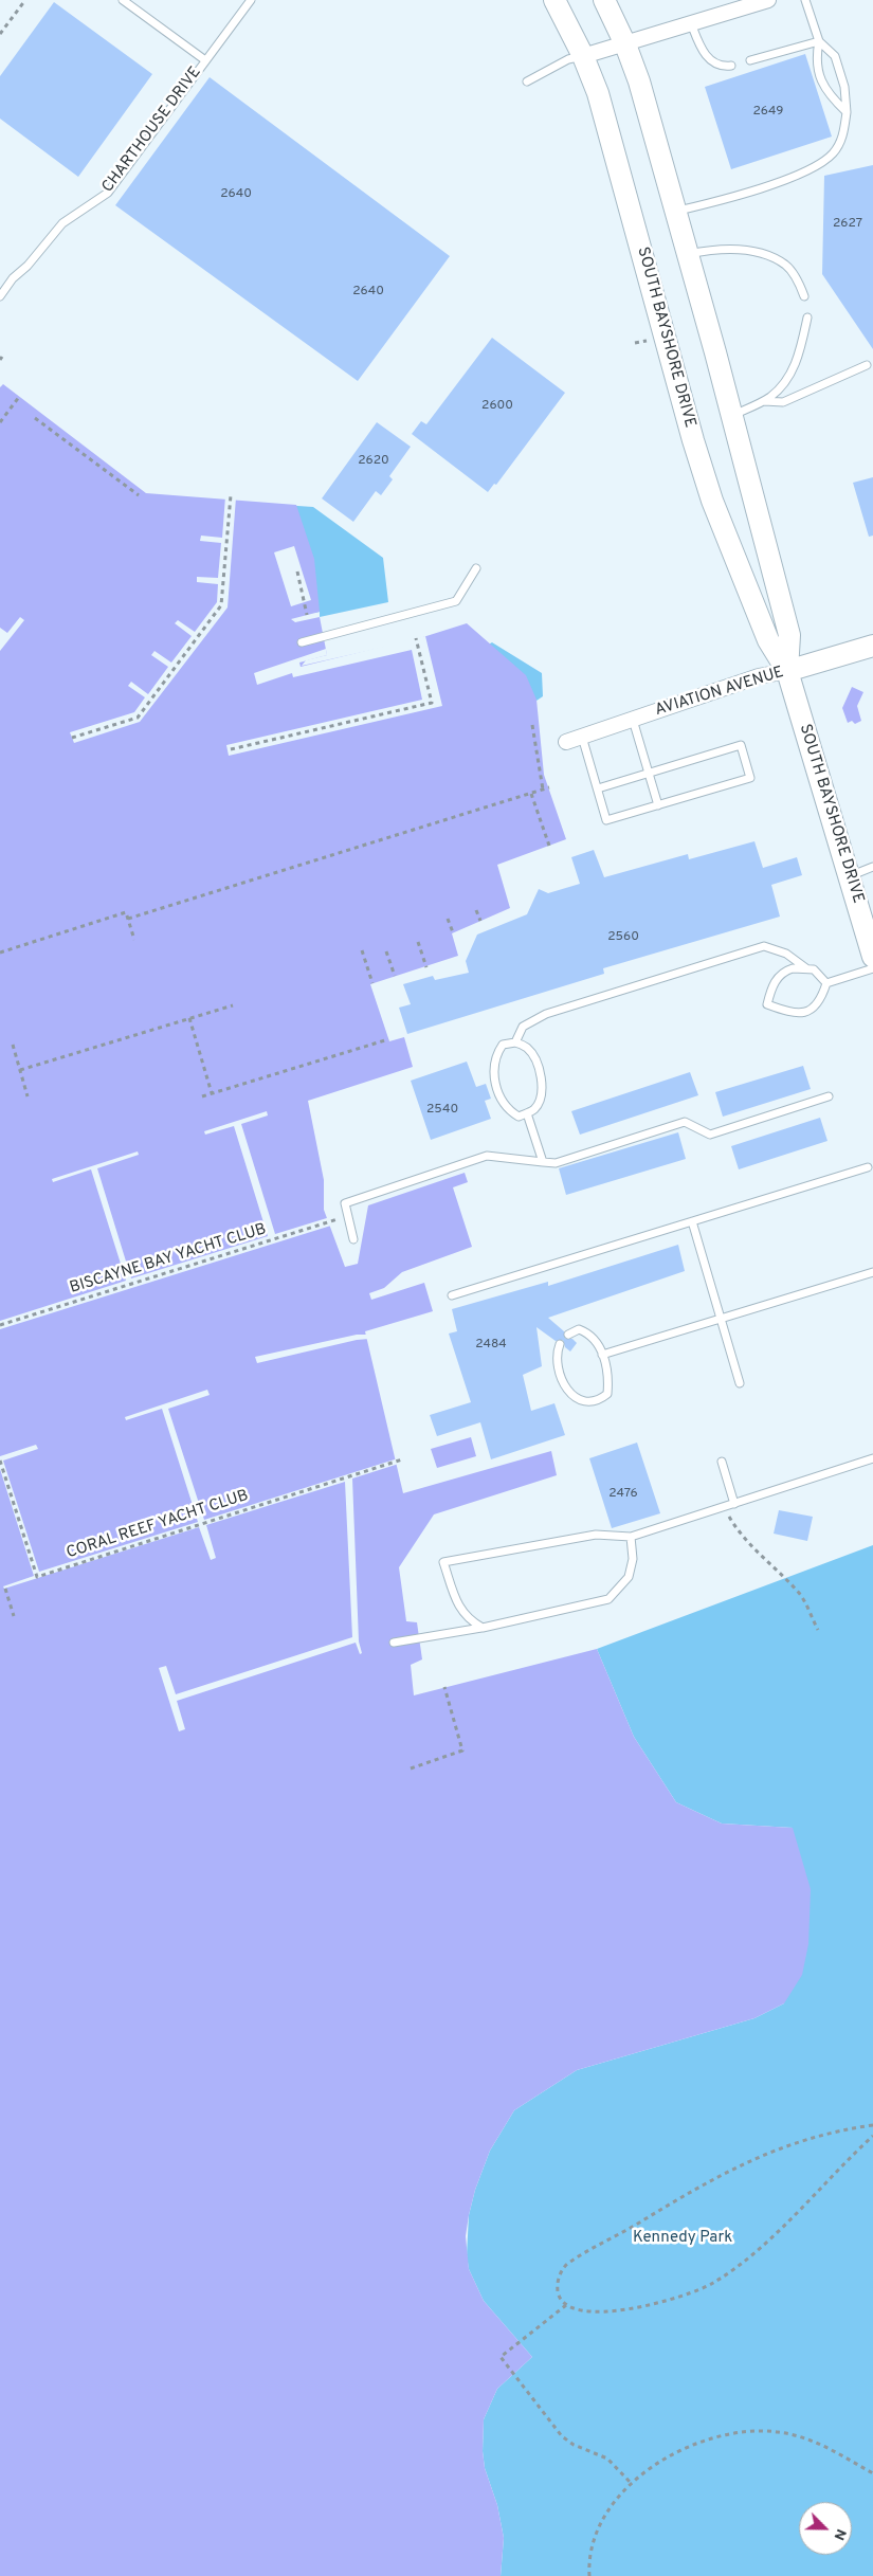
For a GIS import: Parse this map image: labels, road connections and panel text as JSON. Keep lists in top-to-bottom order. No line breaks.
{"streets":{"main road":["SOUTH BAYSHORE DRIVE","AVIATION AVENUE"],"lane":["CHARTHOUSE DRIVE"],"path":["BISCAYNE BAY YACHT CLUB","CORAL REEF YACHT CLUB"]},"crossings":[["SOUTH BAYSHORE DRIVE","AVIATION AVENUE"]],"parks":["Kennedy Park"],"house_numbers":["2649","2640","2627","2640","2600","2620","2560","2540","2484","2476"],"north":"bottom right"}
